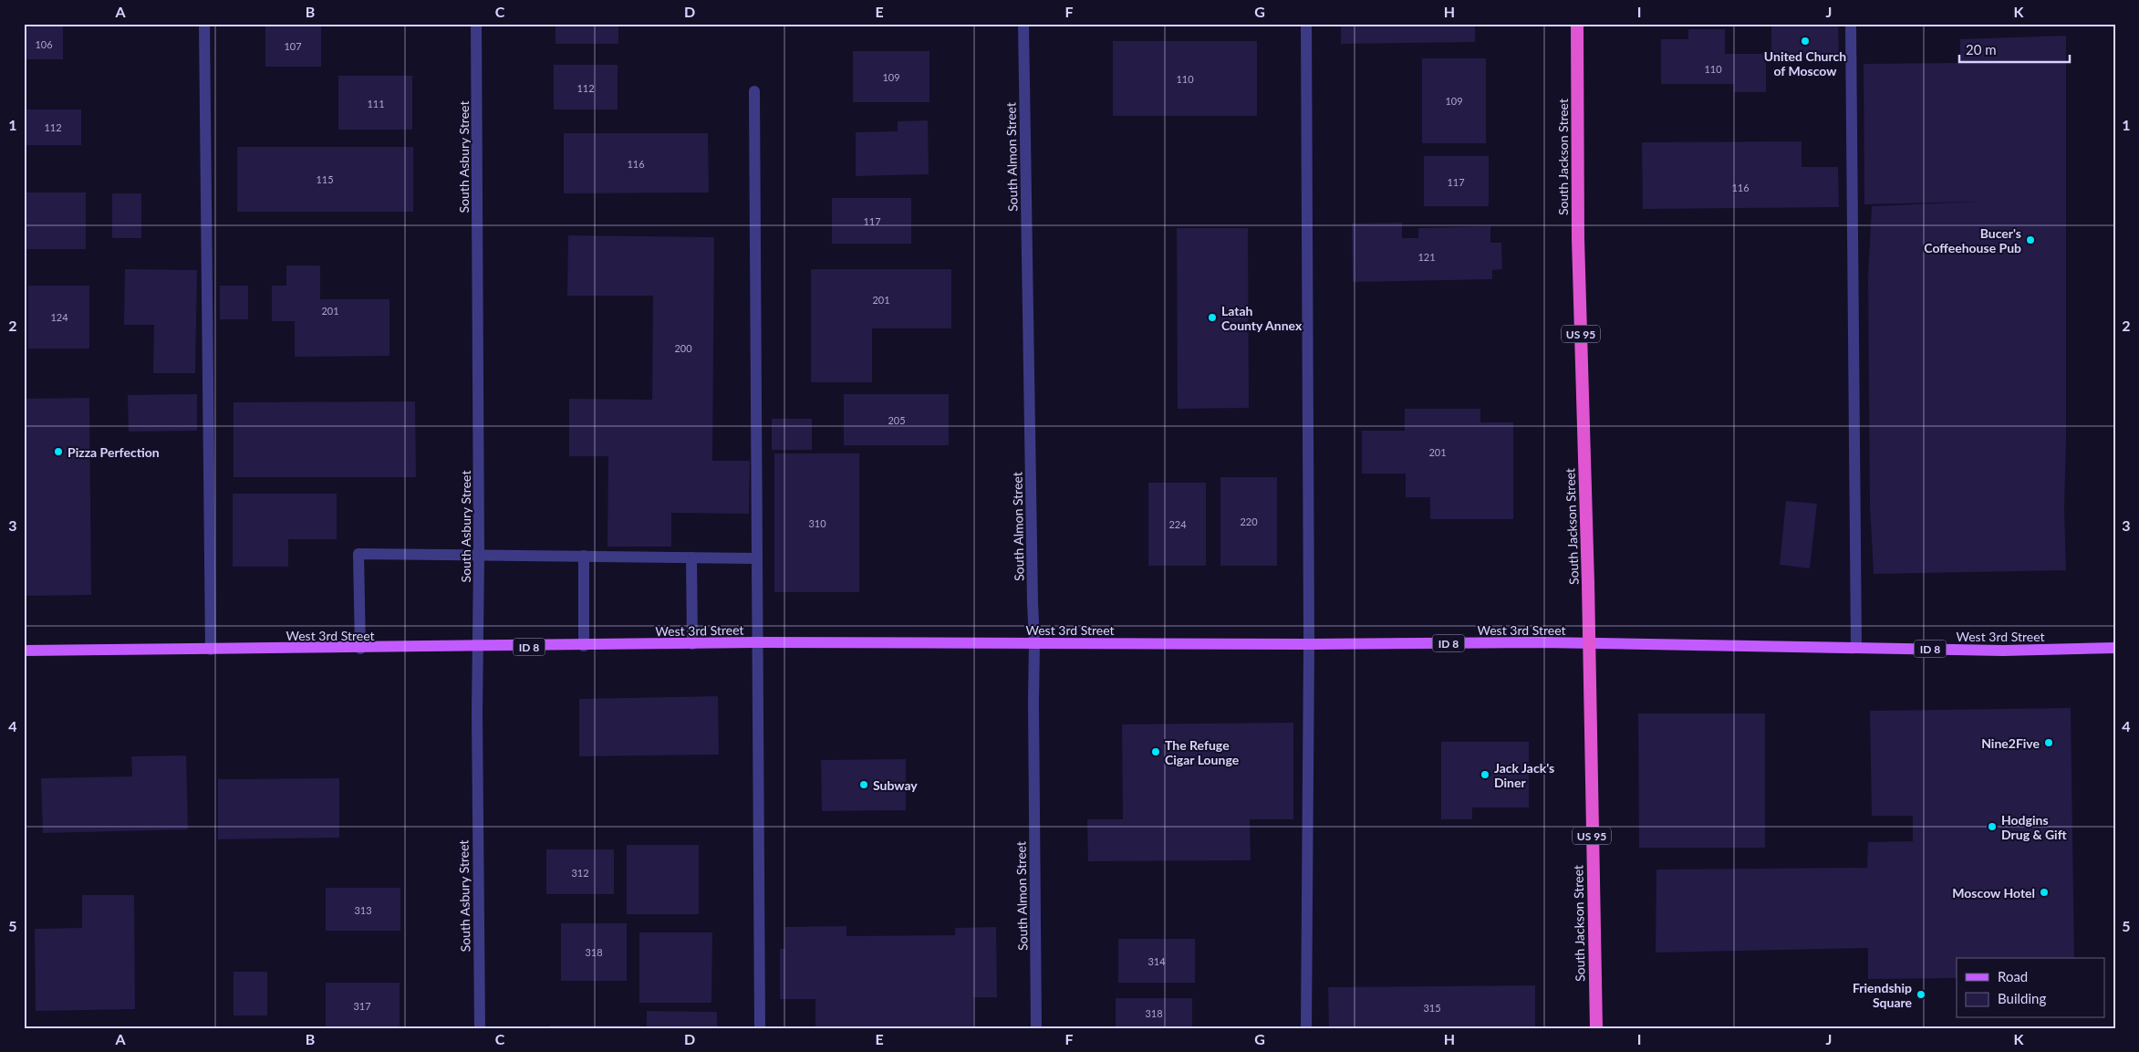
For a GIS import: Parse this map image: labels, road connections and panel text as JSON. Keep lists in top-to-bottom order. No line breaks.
{"streets":{"highway":["South Jackson Street","US 95"],"main road":["West 3rd Street","ID 8"],"street":["South Asbury Street","South Almon Street"]},"crossings":[["South Asbury Street","West 3rd Street"],["South Almon Street","West 3rd Street"],["South Jackson Street","West 3rd Street"]],"places":["United Church of Moscow","Bucer's Coffeehouse Pub","Latah County Annex","Pizza Perfection","Nine2Five","The Refuge Cigar Lounge","Jack Jack's Diner","Subway","Hodgins Drug & Gift","Moscow Hotel","Friendship Square"],"house_numbers":["106","107","110","109","110","112","109","111","112","116","115","117","116","117","121","201","201","124","200","205","201","220","310","224","312","313","318","314","317","315","318"],"legend":["Road","Building"],"scale_bar":"20 m","grid":{"columns":["A","B","C","D","E","F","G","H","I","J","K"],"rows":["1","2","3","4","5"]}}
